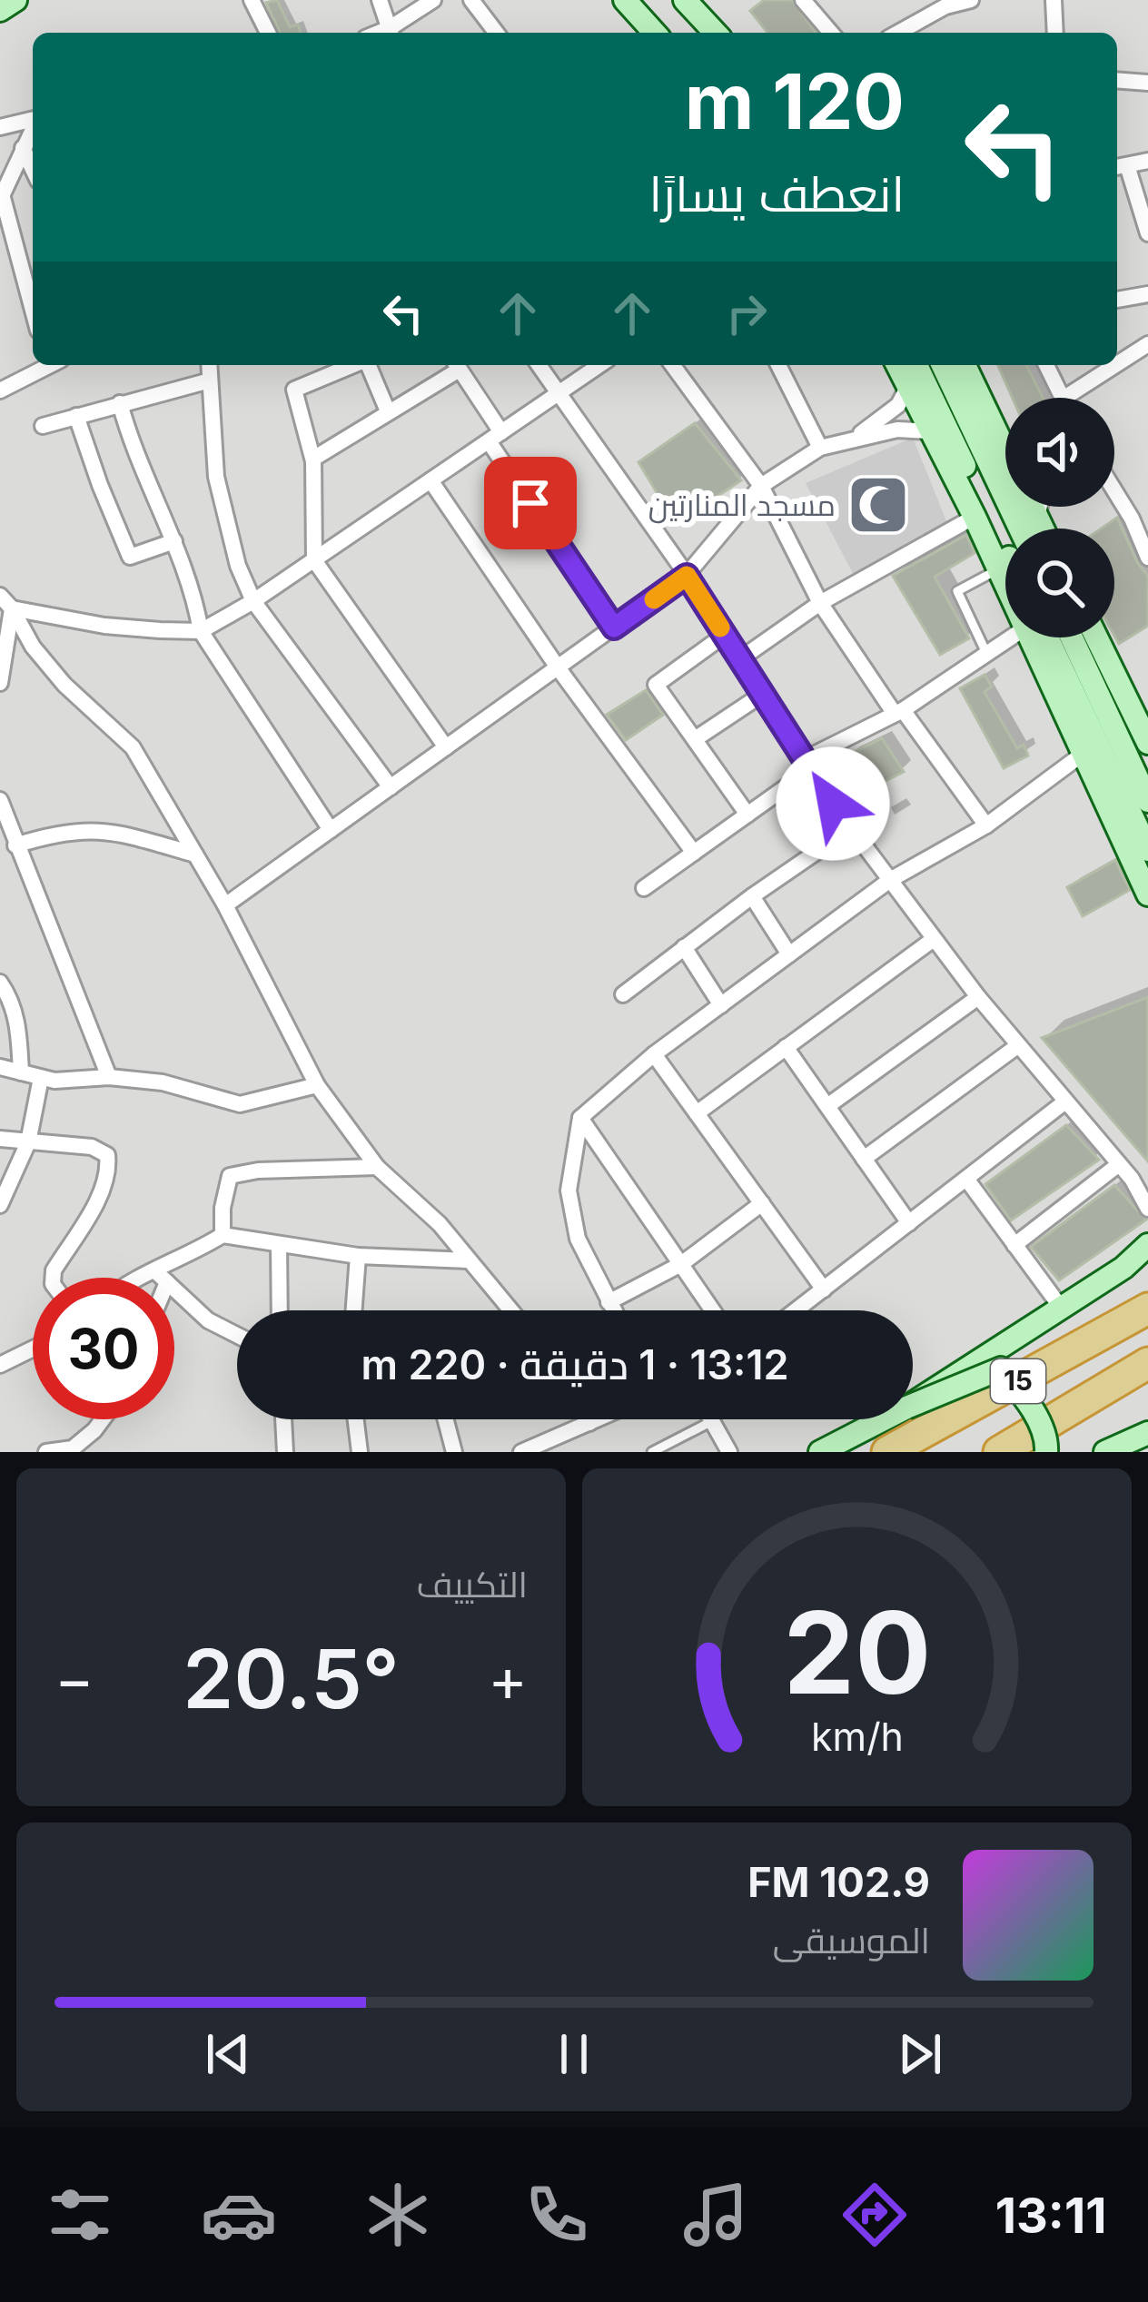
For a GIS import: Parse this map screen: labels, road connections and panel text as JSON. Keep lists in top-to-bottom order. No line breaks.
{"streets":{"highway":["15"]},"places":{"mosque":["مسجد المنارتين"]},"page":{"turn":["120 m","انعطف يسارًا"],"limit":"30","trip":"13:12 · 1 دقيقة · 220 m","tile":"التكييف","heat":["−","20.5°","+"],"song":["102.9 FM","الموسيقى"],"tabs":"13:11","gauge":["20","km/h"]}}
